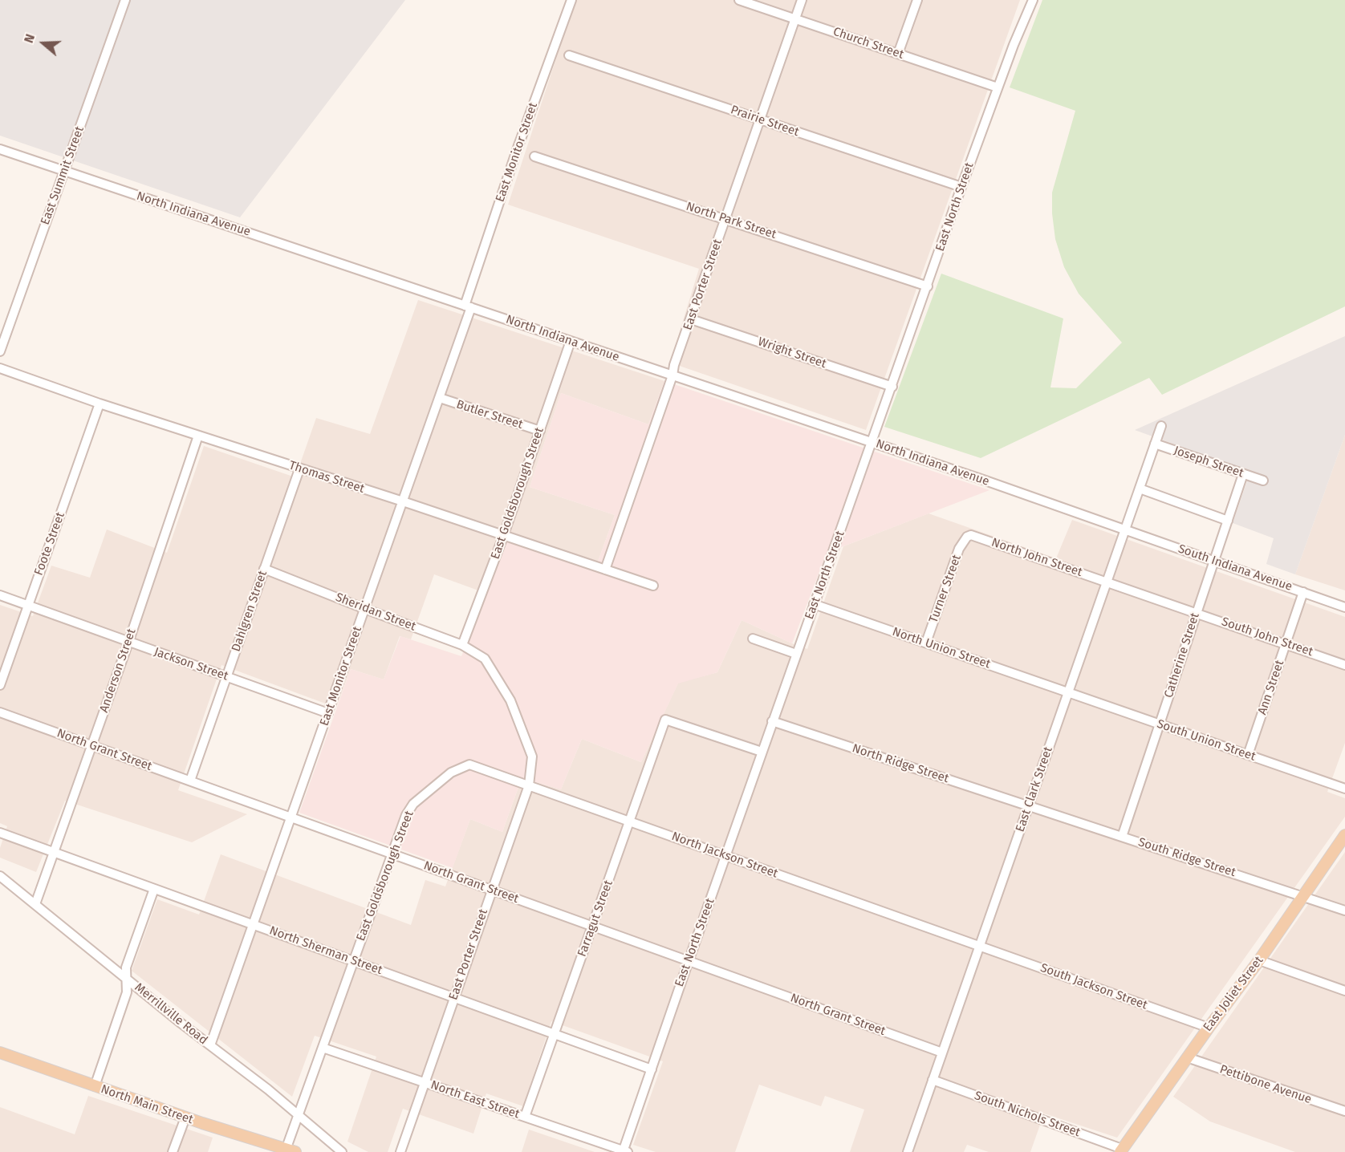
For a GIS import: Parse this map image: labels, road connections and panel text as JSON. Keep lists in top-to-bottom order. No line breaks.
{"streets":{"main road":["East Joliet Street","North Main Street"],"street":["Church Street","Prairie Street","East Monitor Street","East Summit Street","East North Street","North Indiana Avenue","North Park Street","East Porter Street","Wright Street","Butler Street","Joseph Street","Thomas Street","East Goldsborough Street","Foote Street","North John Street","South Indiana Avenue","Turner Street","Dahlgren Street","Sheridan Street","South John Street","North Union Street","Catherine Street","Jackson Street","Anderson Street","Ann Street","South Union Street","North Grant Street","North Ridge Street","East Clark Street","North Jackson Street","South Ridge Street","Farragut Street","North Sherman Street","South Jackson Street","Merrillville Road","Pettibone Avenue","North East Street","South Nichols Street"]},"crossings":[["Church Street","East North Street"],["Church Street","East Porter Street"],["Prairie Street","East North Street"],["Prairie Street","East Porter Street"],["East Monitor Street","North Indiana Avenue"],["East Monitor Street","Butler Street"],["East Monitor Street","Thomas Street"],["East Monitor Street","Sheridan Street"],["East Monitor Street","Jackson Street"],["East Monitor Street","North Grant Street"],["East Monitor Street","North Sherman Street"],["East Monitor Street","Merrillville Road"],["East Summit Street","North Indiana Avenue"],["East North Street","North Indiana Avenue"],["East North Street","North Park Street"],["East North Street","Wright Street"],["East North Street","North Union Street"],["East North Street","North Grant Street"],["East North Street","North Ridge Street"],["East North Street","North Jackson Street"],["East North Street","Farragut Street"],["East North Street","North Sherman Street"],["East North Street","North East Street"],["North Indiana Avenue","East Porter Street"],["North Indiana Avenue","East Goldsborough Street"],["North Indiana Avenue","South Indiana Avenue"],["North Indiana Avenue","East Clark Street"],["North Park Street","East Porter Street"],["East Porter Street","Wright Street"],["East Porter Street","Thomas Street"],["East Porter Street","Sheridan Street"],["East Porter Street","North Grant Street"],["East Porter Street","North Jackson Street"],["East Porter Street","North Sherman Street"],["East Porter Street","North East Street"],["Butler Street","East Goldsborough Street"],["Joseph Street","Catherine Street"],["Joseph Street","East Clark Street"],["Thomas Street","East Goldsborough Street"],["Thomas Street","Foote Street"],["Thomas Street","Dahlgren Street"],["Thomas Street","Anderson Street"],["East Goldsborough Street","Sheridan Street"],["East Goldsborough Street","North Grant Street"],["East Goldsborough Street","North Jackson Street"],["East Goldsborough Street","North Sherman Street"],["East Goldsborough Street","Merrillville Road"],["East Goldsborough Street","North East Street"],["East Goldsborough Street","North Main Street"],["Foote Street","Jackson Street"],["North John Street","Turner Street"],["North John Street","South John Street"],["North John Street","East Clark Street"],["South Indiana Avenue","Catherine Street"],["South Indiana Avenue","Ann Street"],["South Indiana Avenue","East Clark Street"],["Turner Street","North Union Street"],["Dahlgren Street","Sheridan Street"],["Dahlgren Street","Jackson Street"],["Dahlgren Street","North Grant Street"],["South John Street","Catherine Street"],["South John Street","Ann Street"],["South John Street","East Clark Street"],["North Union Street","South Union Street"],["North Union Street","East Clark Street"],["Catherine Street","South Union Street"],["Catherine Street","South Ridge Street"],["Jackson Street","Anderson Street"],["Anderson Street","North Grant Street"],["Anderson Street","North Sherman Street"],["Anderson Street","Merrillville Road"],["Ann Street","South Union Street"],["South Union Street","East Clark Street"],["North Grant Street","East Clark Street"],["North Grant Street","Farragut Street"],["North Ridge Street","East Clark Street"],["North Ridge Street","South Ridge Street"],["East Clark Street","North Jackson Street"],["East Clark Street","South Ridge Street"],["East Clark Street","South Jackson Street"],["East Clark Street","South Nichols Street"],["North Jackson Street","Farragut Street"],["North Jackson Street","South Jackson Street"],["South Ridge Street","East Joliet Street"],["Farragut Street","North Sherman Street"],["Farragut Street","North East Street"],["South Jackson Street","East Joliet Street"],["East Joliet Street","Pettibone Avenue"],["East Joliet Street","South Nichols Street"]],"north":"left"}
